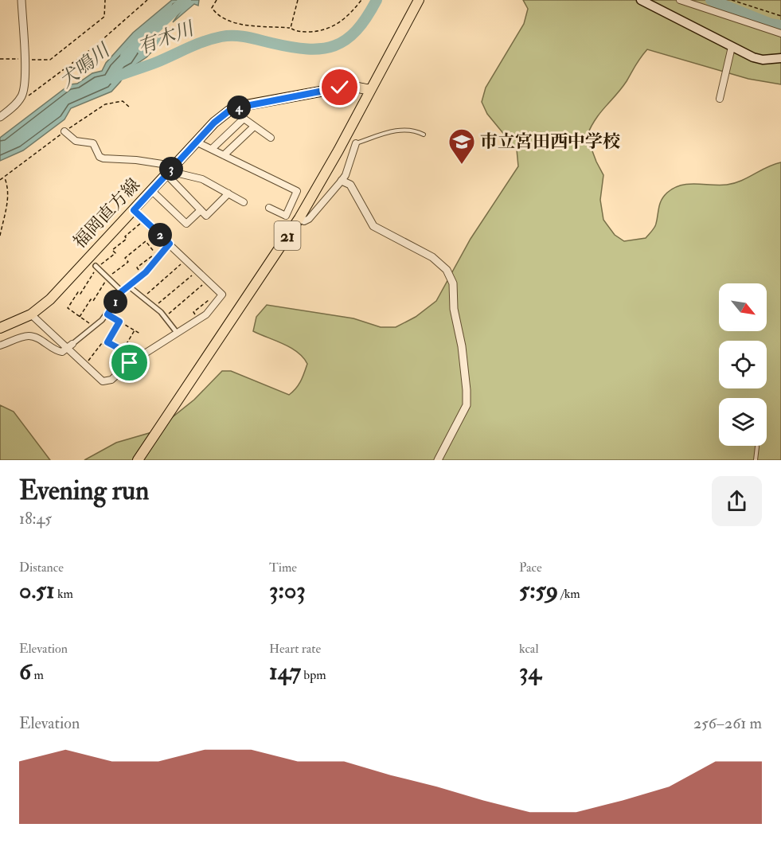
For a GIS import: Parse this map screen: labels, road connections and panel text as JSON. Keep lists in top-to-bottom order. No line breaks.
{"streets":{"main road":["福岡直方線","21"]},"crossings":[["福岡直方線","21"]],"water":["有木川","犬鳴川"],"places":{"school or university":["市立宮田西中学校"]},"north":"bottom right","page":{"pins":["4","3","2","1"],"heading":["Evening run","18:45"],"stats":[["Distance","0.51 km"],["Time","3:03"],["Pace","5:59 /km"],["Elevation","6 m"],["Heart rate","147 bpm"],["kcal","34"]],"chart":["Elevation","256–261 m"]}}
